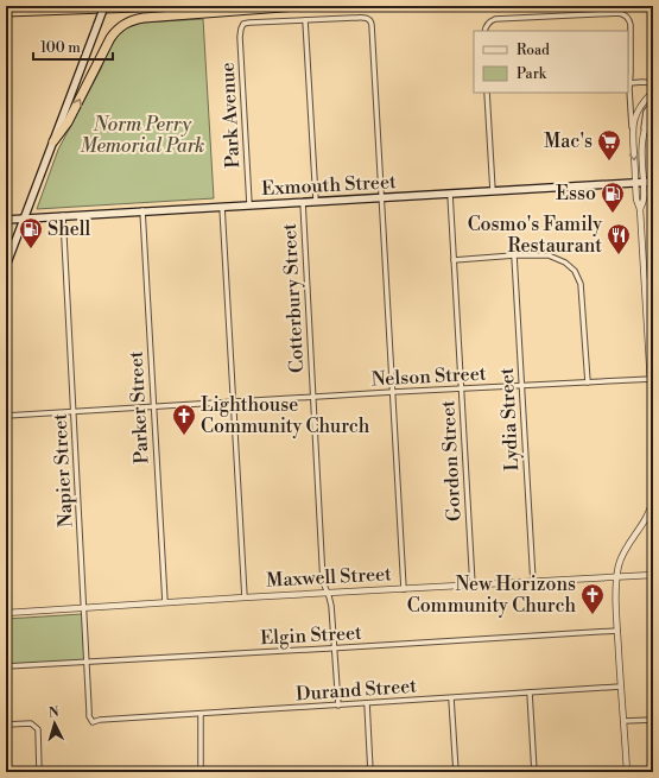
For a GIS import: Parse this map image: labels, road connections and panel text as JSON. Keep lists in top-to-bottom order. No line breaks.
{"streets":{"main road":["Exmouth Street"],"street":["Park Avenue","Cotterbury Street","Nelson Street","Parker Street","Lydia Street","Gordon Street","Napier Street","Maxwell Street","Elgin Street","Durand Street"]},"crossings":[["Park Avenue","Exmouth Street"],["Park Avenue","Cotterbury Street"],["Exmouth Street","Cotterbury Street"],["Exmouth Street","Parker Street"],["Exmouth Street","Gordon Street"],["Exmouth Street","Napier Street"],["Cotterbury Street","Nelson Street"],["Cotterbury Street","Maxwell Street"],["Cotterbury Street","Elgin Street"],["Cotterbury Street","Durand Street"],["Nelson Street","Parker Street"],["Nelson Street","Lydia Street"],["Nelson Street","Gordon Street"],["Nelson Street","Napier Street"],["Parker Street","Maxwell Street"],["Lydia Street","Maxwell Street"],["Gordon Street","Maxwell Street"],["Napier Street","Maxwell Street"],["Napier Street","Elgin Street"],["Napier Street","Durand Street"]],"parks":["Norm Perry Memorial Park"],"places":{"supermarket":["Mac's"],"fuel station":["Esso","Shell"],"restaurant":["Cosmo's Family Restaurant"],"church":["Lighthouse Community Church","New Horizons Community Church"]},"legend":["Road","Park"],"scale_bar":"100 m","north":"top"}
